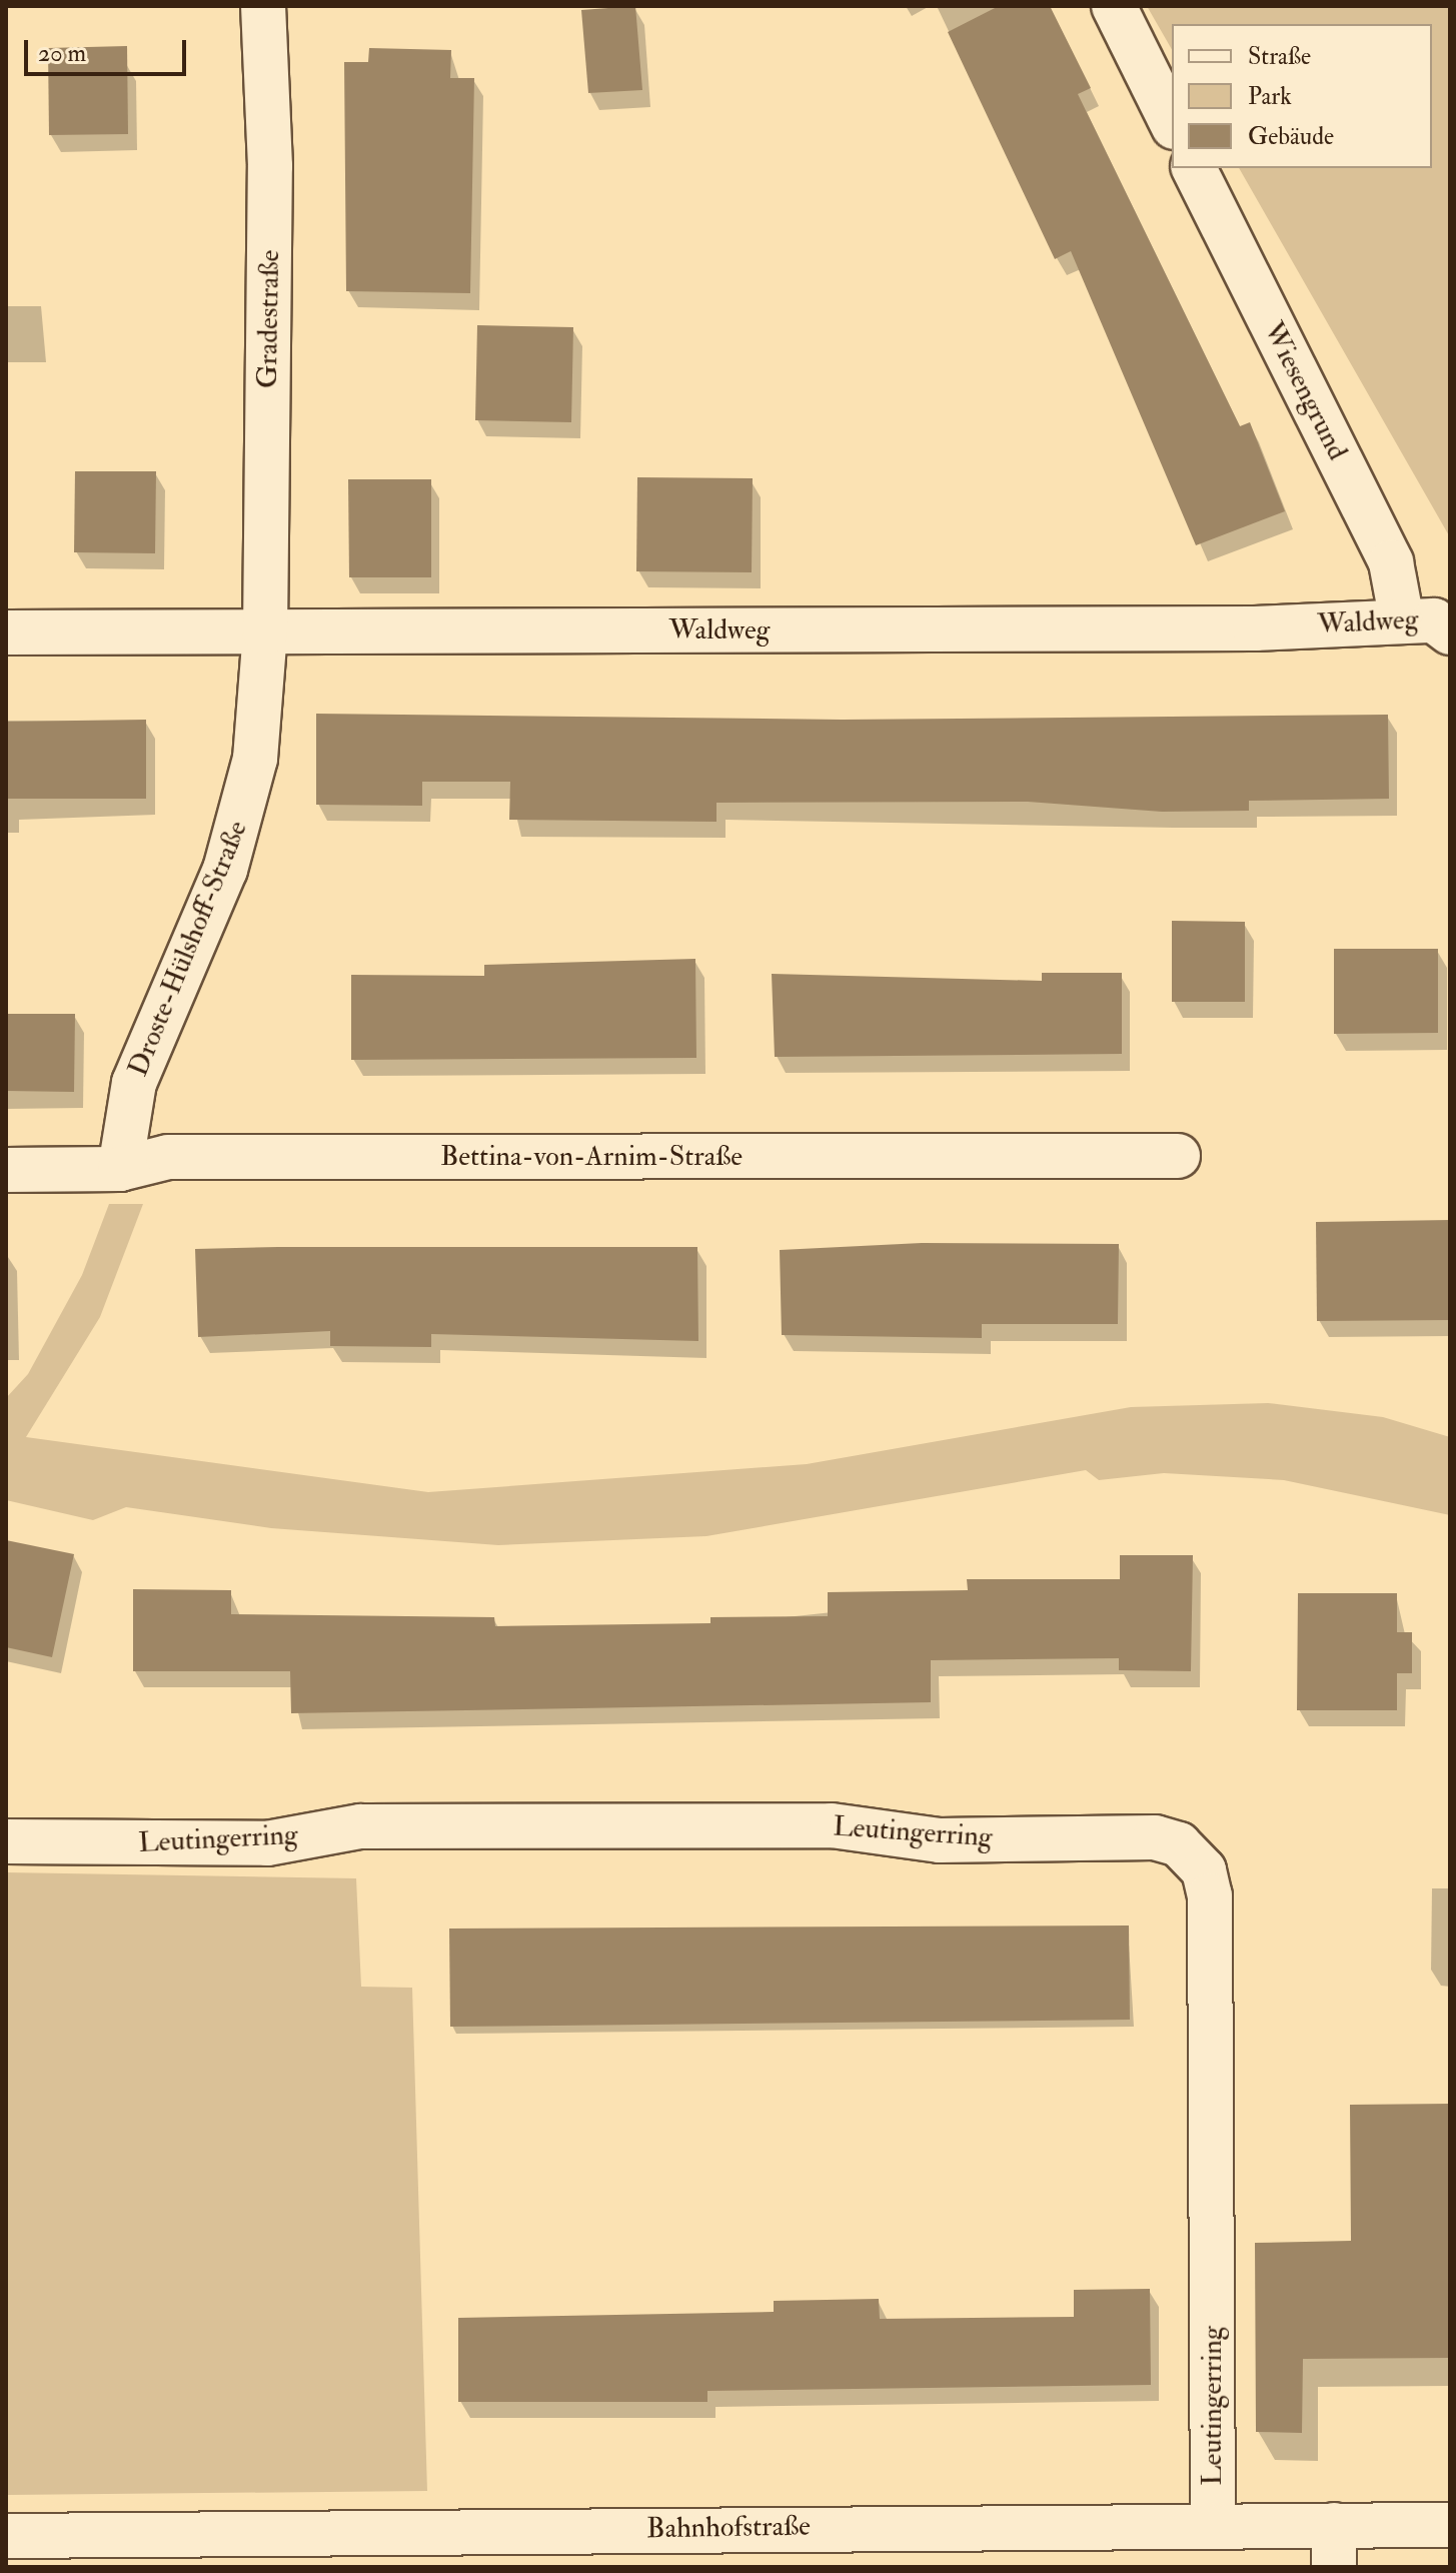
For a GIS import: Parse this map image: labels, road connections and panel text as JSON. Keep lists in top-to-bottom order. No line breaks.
{"streets":{"street":["Gradestraße","Wiesengrund","Waldweg","Droste-Hülshoff-Straße","Bettina-von-Arnim-Straße","Leutingerring","Bahnhofstraße"]},"crossings":[["Gradestraße","Waldweg"],["Gradestraße","Droste-Hülshoff-Straße"],["Wiesengrund","Waldweg"],["Waldweg","Droste-Hülshoff-Straße"],["Droste-Hülshoff-Straße","Bettina-von-Arnim-Straße"],["Leutingerring","Bahnhofstraße"]],"legend":["Straße","Park","Gebäude"],"scale_bar":"20 m"}
